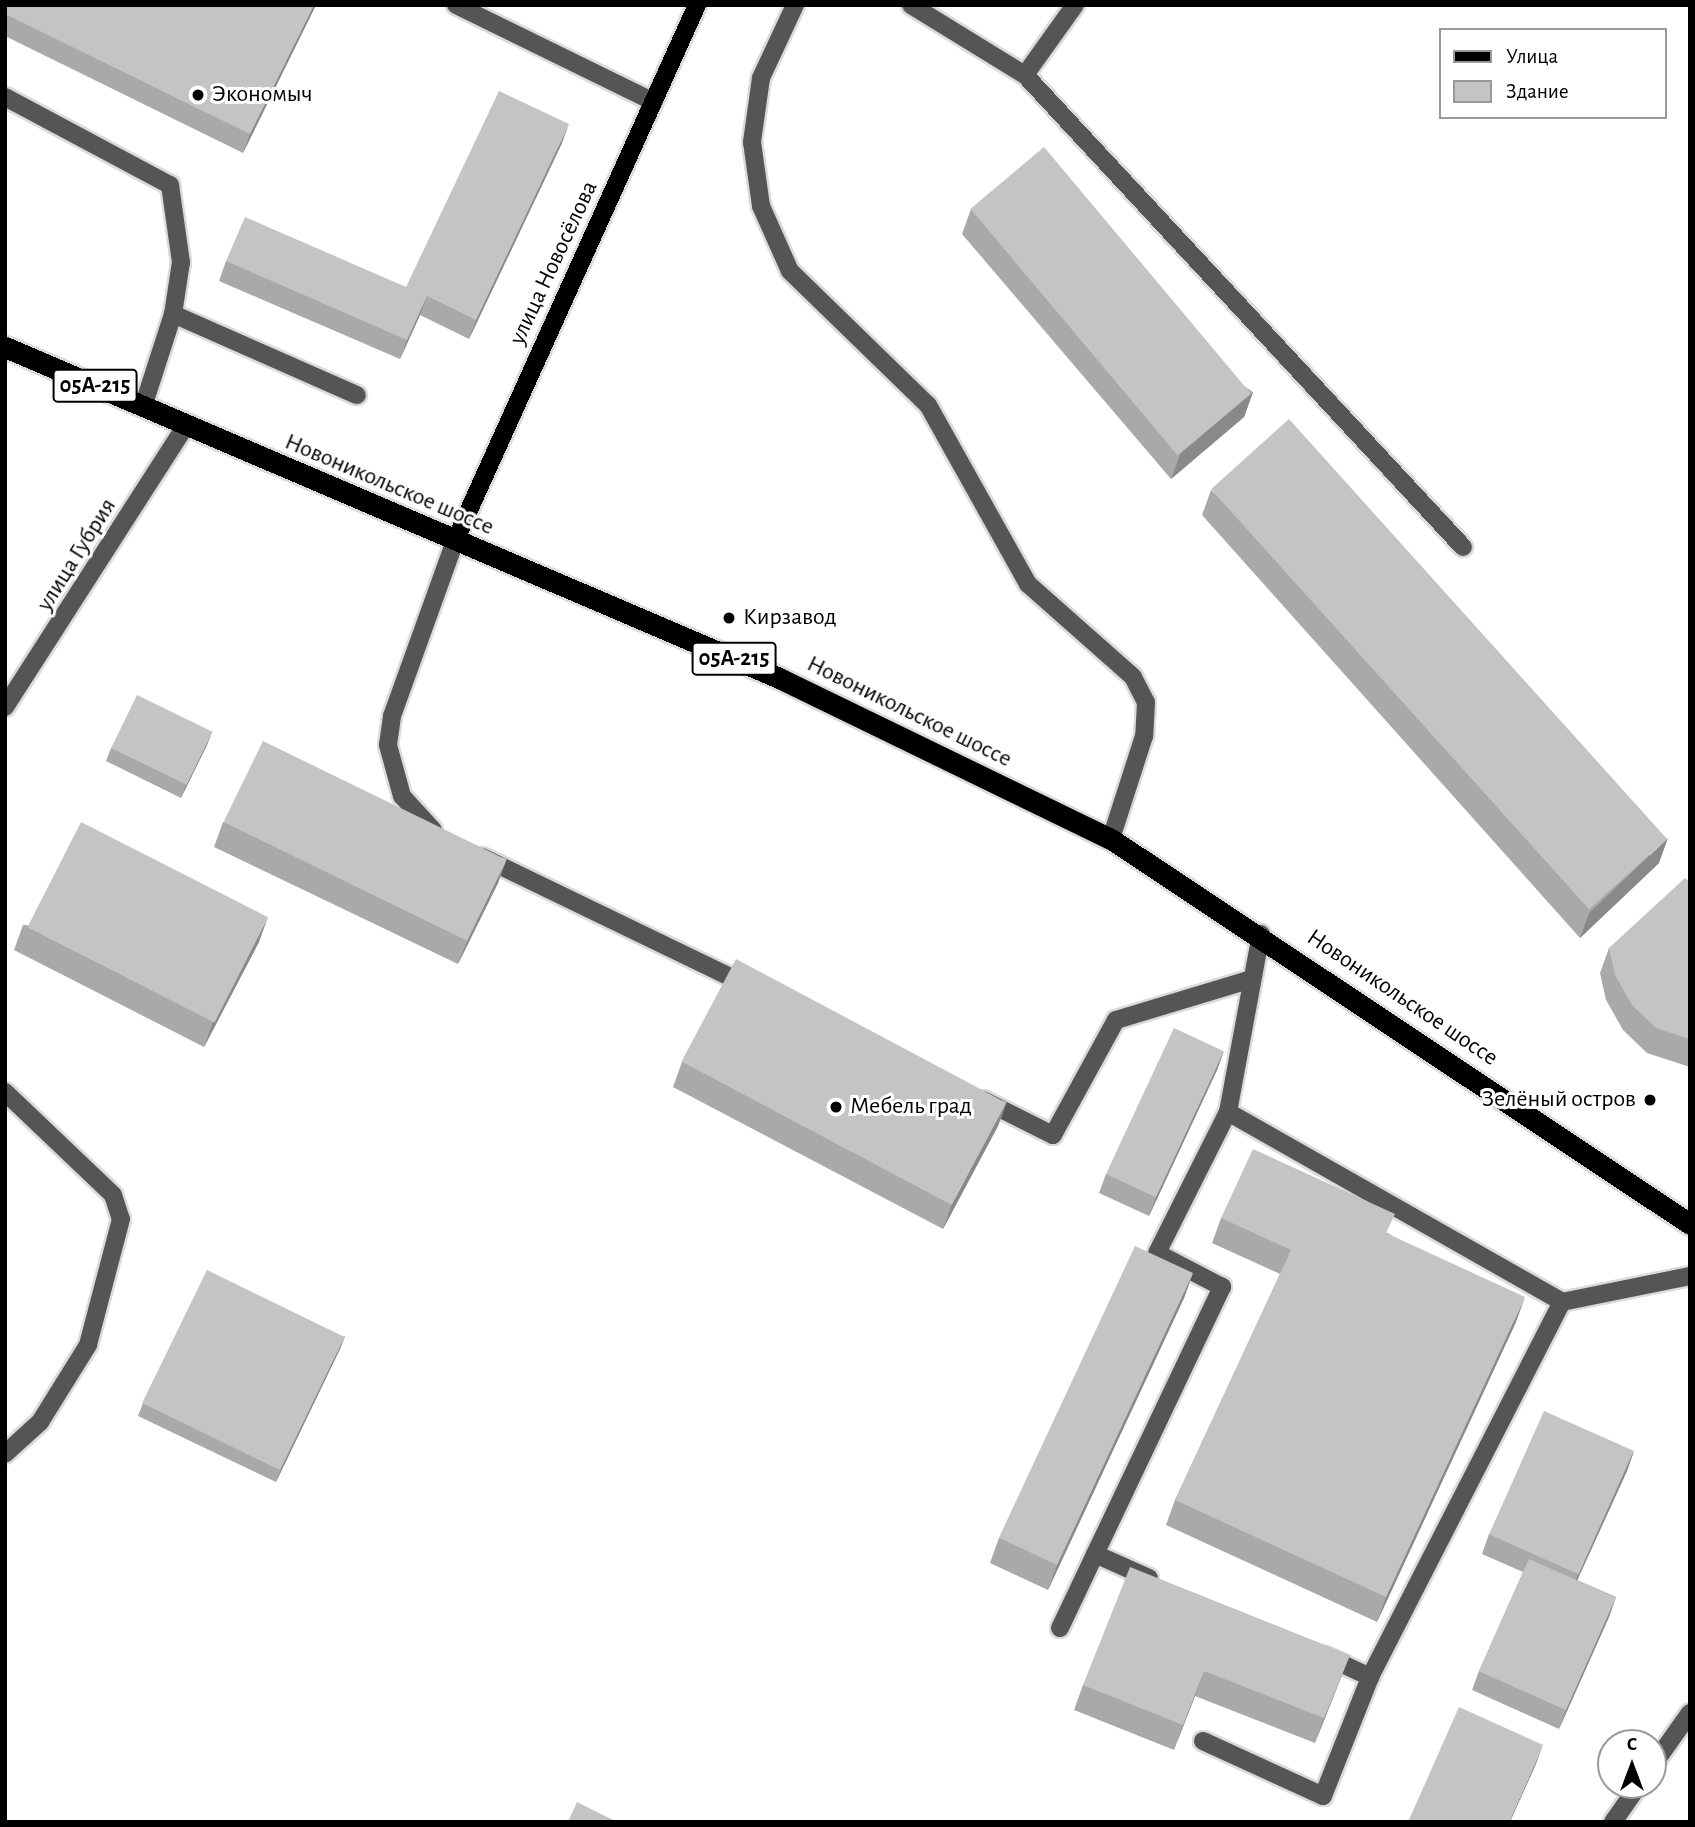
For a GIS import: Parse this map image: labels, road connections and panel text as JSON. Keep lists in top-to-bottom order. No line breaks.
{"streets":{"highway":["05А-215","Новоникольское шоссе"],"main road":["улица Новосёлова"],"street":["улица Губрия"]},"crossings":[["улица Новосёлова","Новоникольское шоссе"],["Новоникольское шоссе","улица Губрия"]],"places":["Экономыч","Кирзавод","Зелёный остров","Мебель град"],"legend":["Улица","Здание"],"north":"top"}
